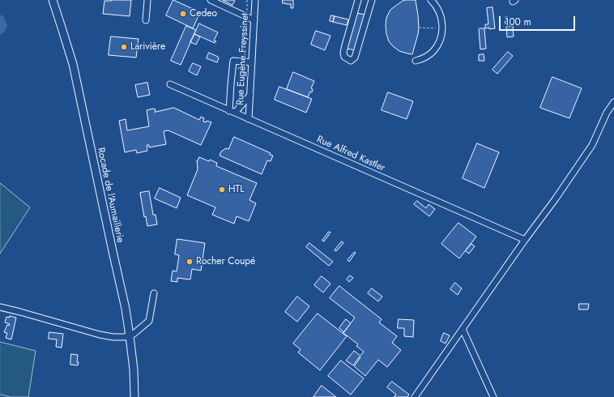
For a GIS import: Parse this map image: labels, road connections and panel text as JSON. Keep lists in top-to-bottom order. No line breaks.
{"streets":{"main road":["Rocade de l'Aumaillerie"],"street":["Rue Eugène Freyssinet","Rue Alfred Kastler"]},"crossings":[["Rue Eugène Freyssinet","Rue Alfred Kastler"]],"places":["Cedeo","Larivière","HTL","Rocher Coupé"],"scale_bar":"100 m"}
